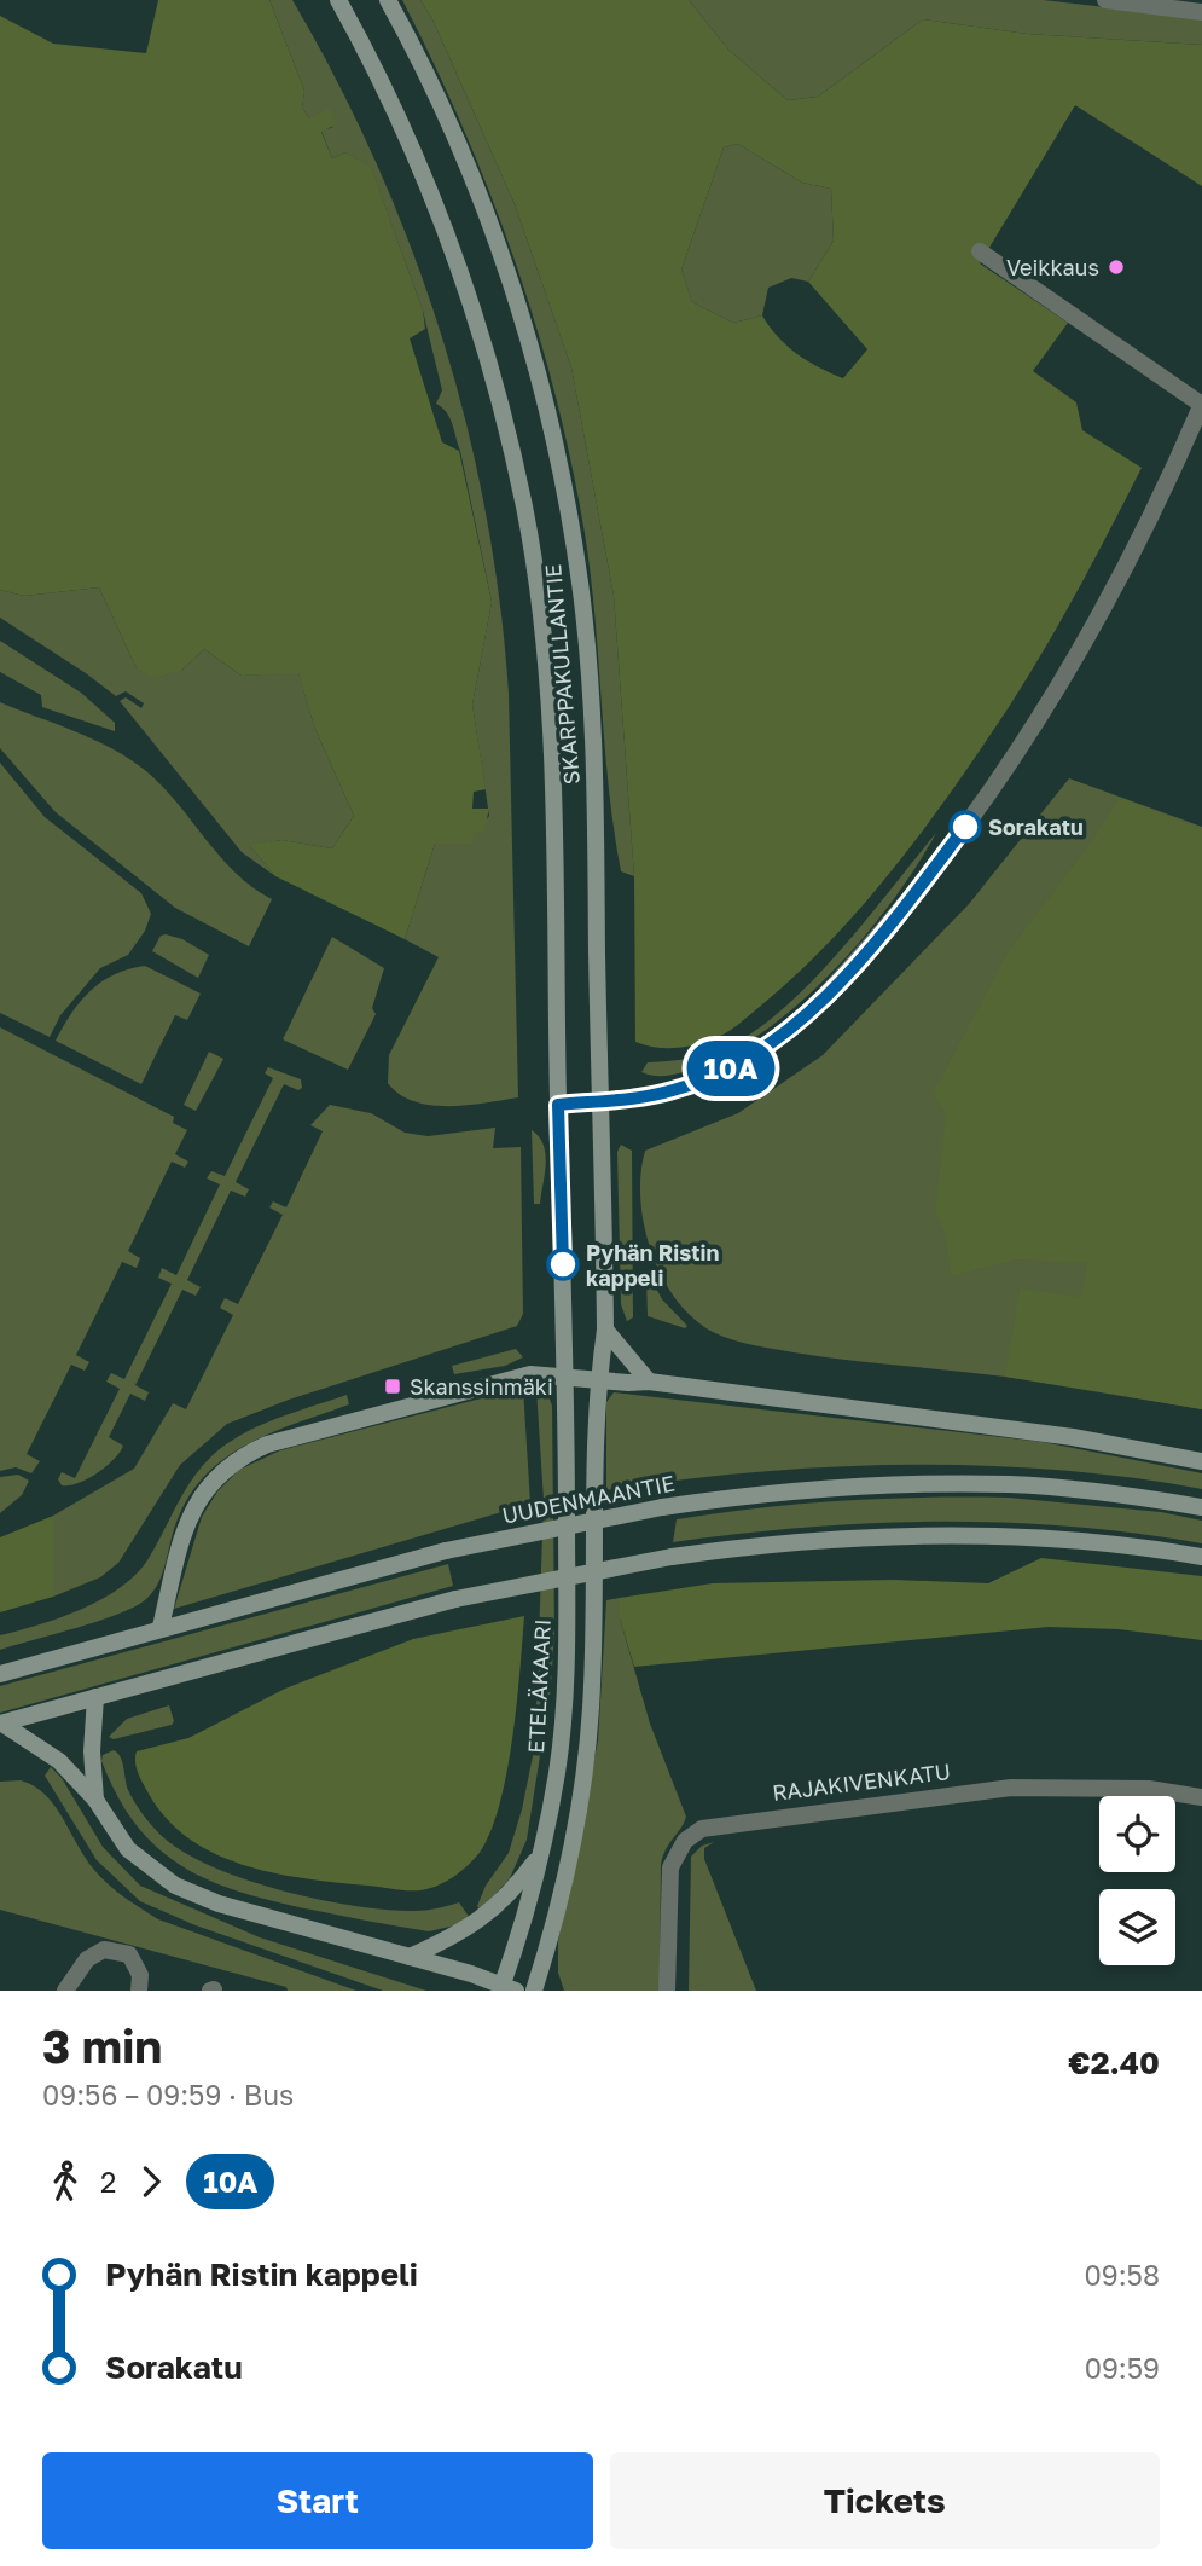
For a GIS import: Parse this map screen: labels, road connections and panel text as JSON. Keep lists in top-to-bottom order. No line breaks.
{"streets":{"main road":["SKARPPAKULLANTIE","UUDENMAANTIE","ETELÄKAARI"],"street":["RAJAKIVENKATU"]},"crossings":[["SKARPPAKULLANTIE","ETELÄKAARI"]],"places":{"other":["Veikkaus","Sorakatu","Pyhän Ristin kappeli"],"transit":["Skanssinmäki"]},"lines":["bus line 10A"],"page":{"on_map":"10A","heading":["3 min","09:56 – 09:59 · Bus","€2.40"],"legs":["2","10A"],"list":[{"name":"Pyhän Ristin kappeli","value":"09:58"},{"name":"Sorakatu","value":"09:59"}],"buttons":["Start","Tickets"]}}
